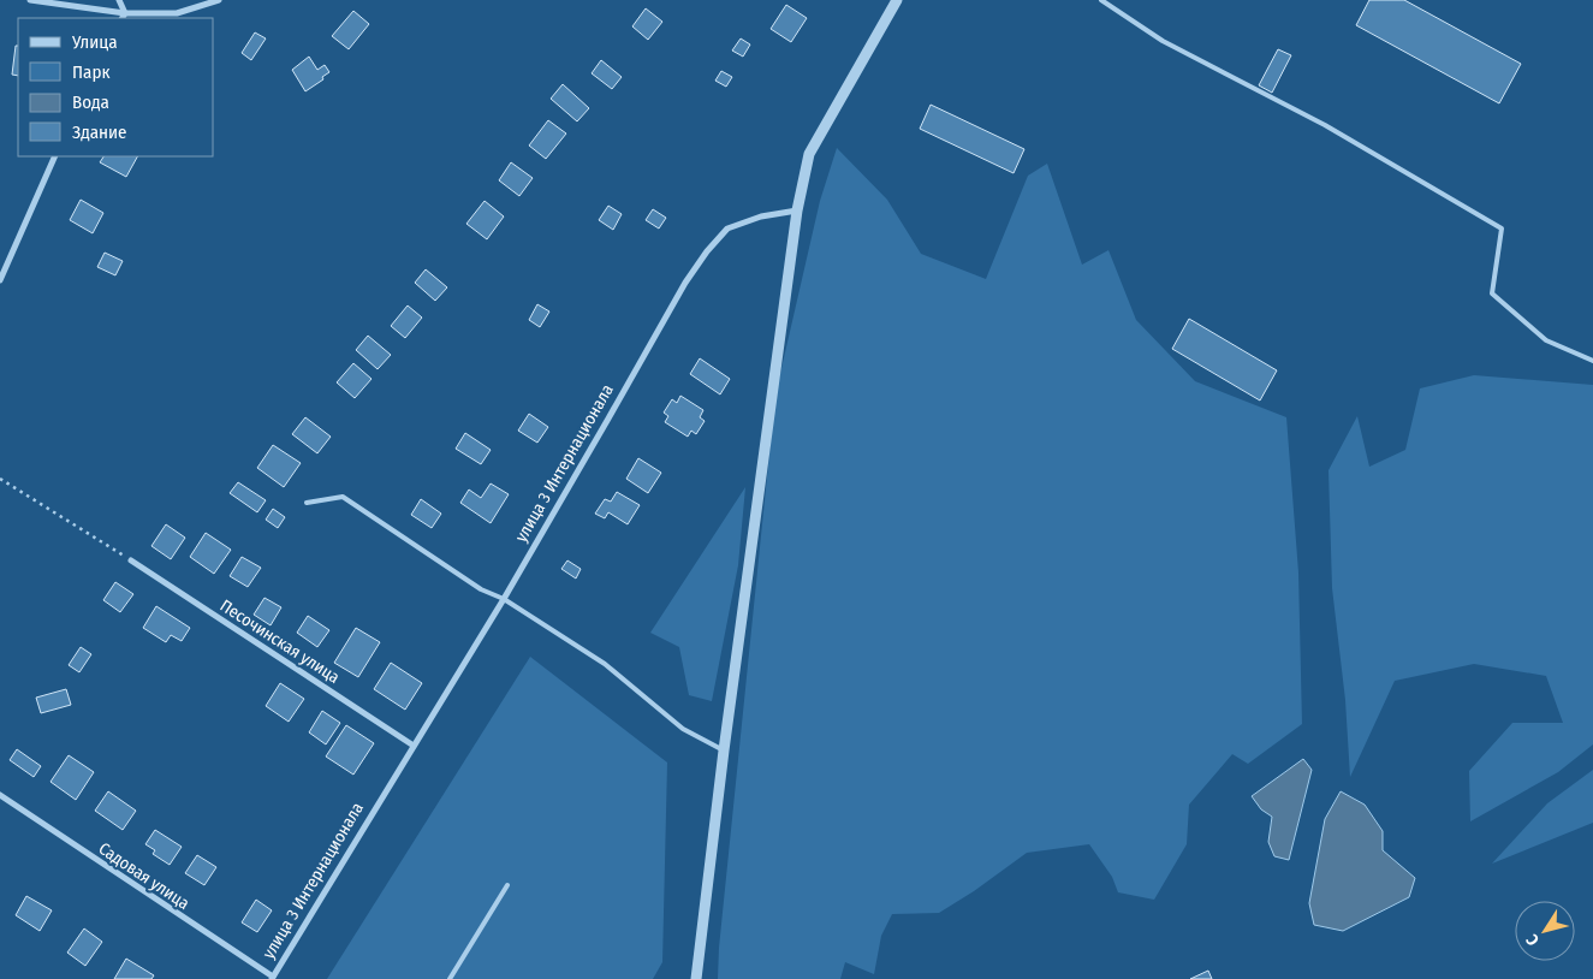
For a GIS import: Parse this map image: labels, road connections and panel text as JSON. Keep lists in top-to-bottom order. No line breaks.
{"streets":{"street":["улица 3 Интернационала","Песочинская улица","Садовая улица"]},"crossings":[["улица 3 Интернационала","Песочинская улица"],["улица 3 Интернационала","Садовая улица"]],"legend":["Улица","Парк","Вода","Здание"],"north":"bottom left"}
